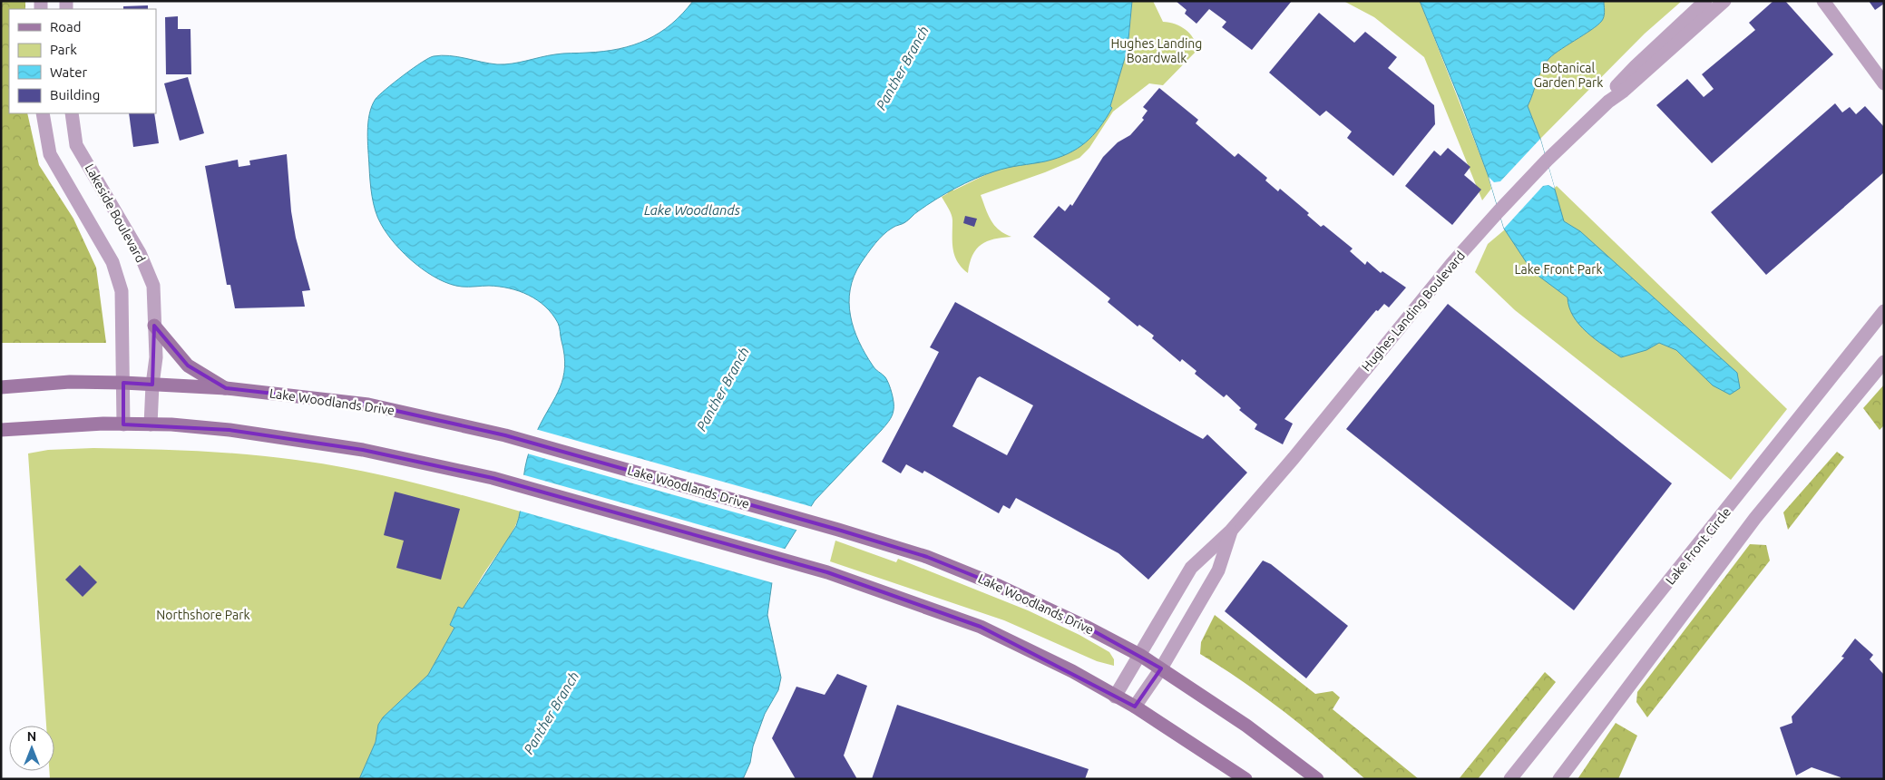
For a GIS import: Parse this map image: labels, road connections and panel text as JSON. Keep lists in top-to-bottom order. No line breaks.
{"streets":{"main road":["Lake Woodlands Drive"],"street":["Lakeside Boulevard","Hughes Landing Boulevard","Lake Front Circle"]},"crossings":[["Lakeside Boulevard","Lake Woodlands Drive"],["Hughes Landing Boulevard","Lake Woodlands Drive"]],"water":["Panther Branch","Lake Woodlands"],"parks":["Hughes Landing Boardwalk","Botanical Garden Park","Lake Front Park","Northshore Park"],"legend":["Road","Park","Water","Building"],"north":"top"}
